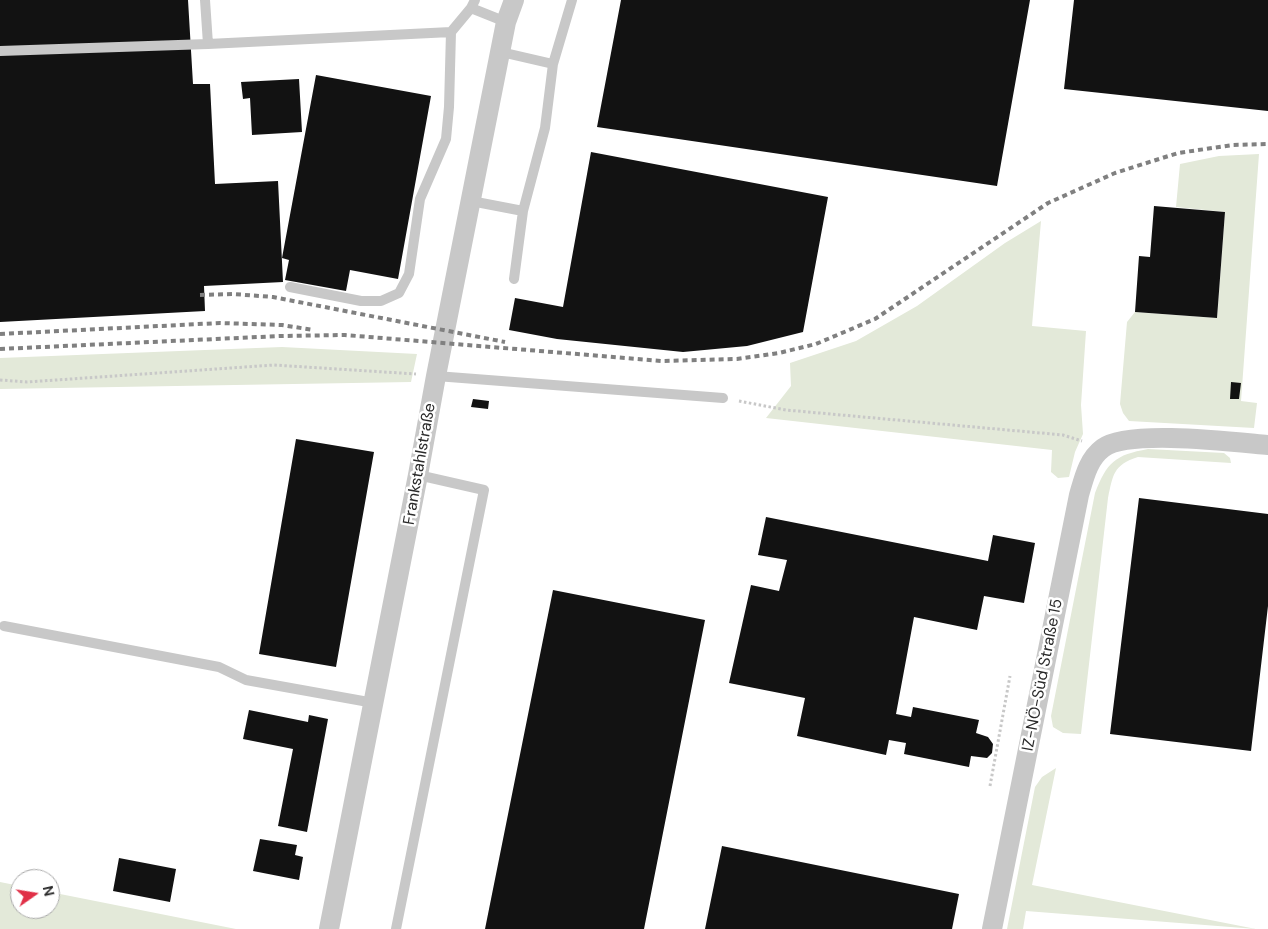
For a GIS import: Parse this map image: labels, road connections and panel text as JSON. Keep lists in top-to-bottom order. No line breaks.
{"streets":{"street":["Frankstahlstraße","IZ-NÖ-Süd Straße 15"]},"north":"right"}
